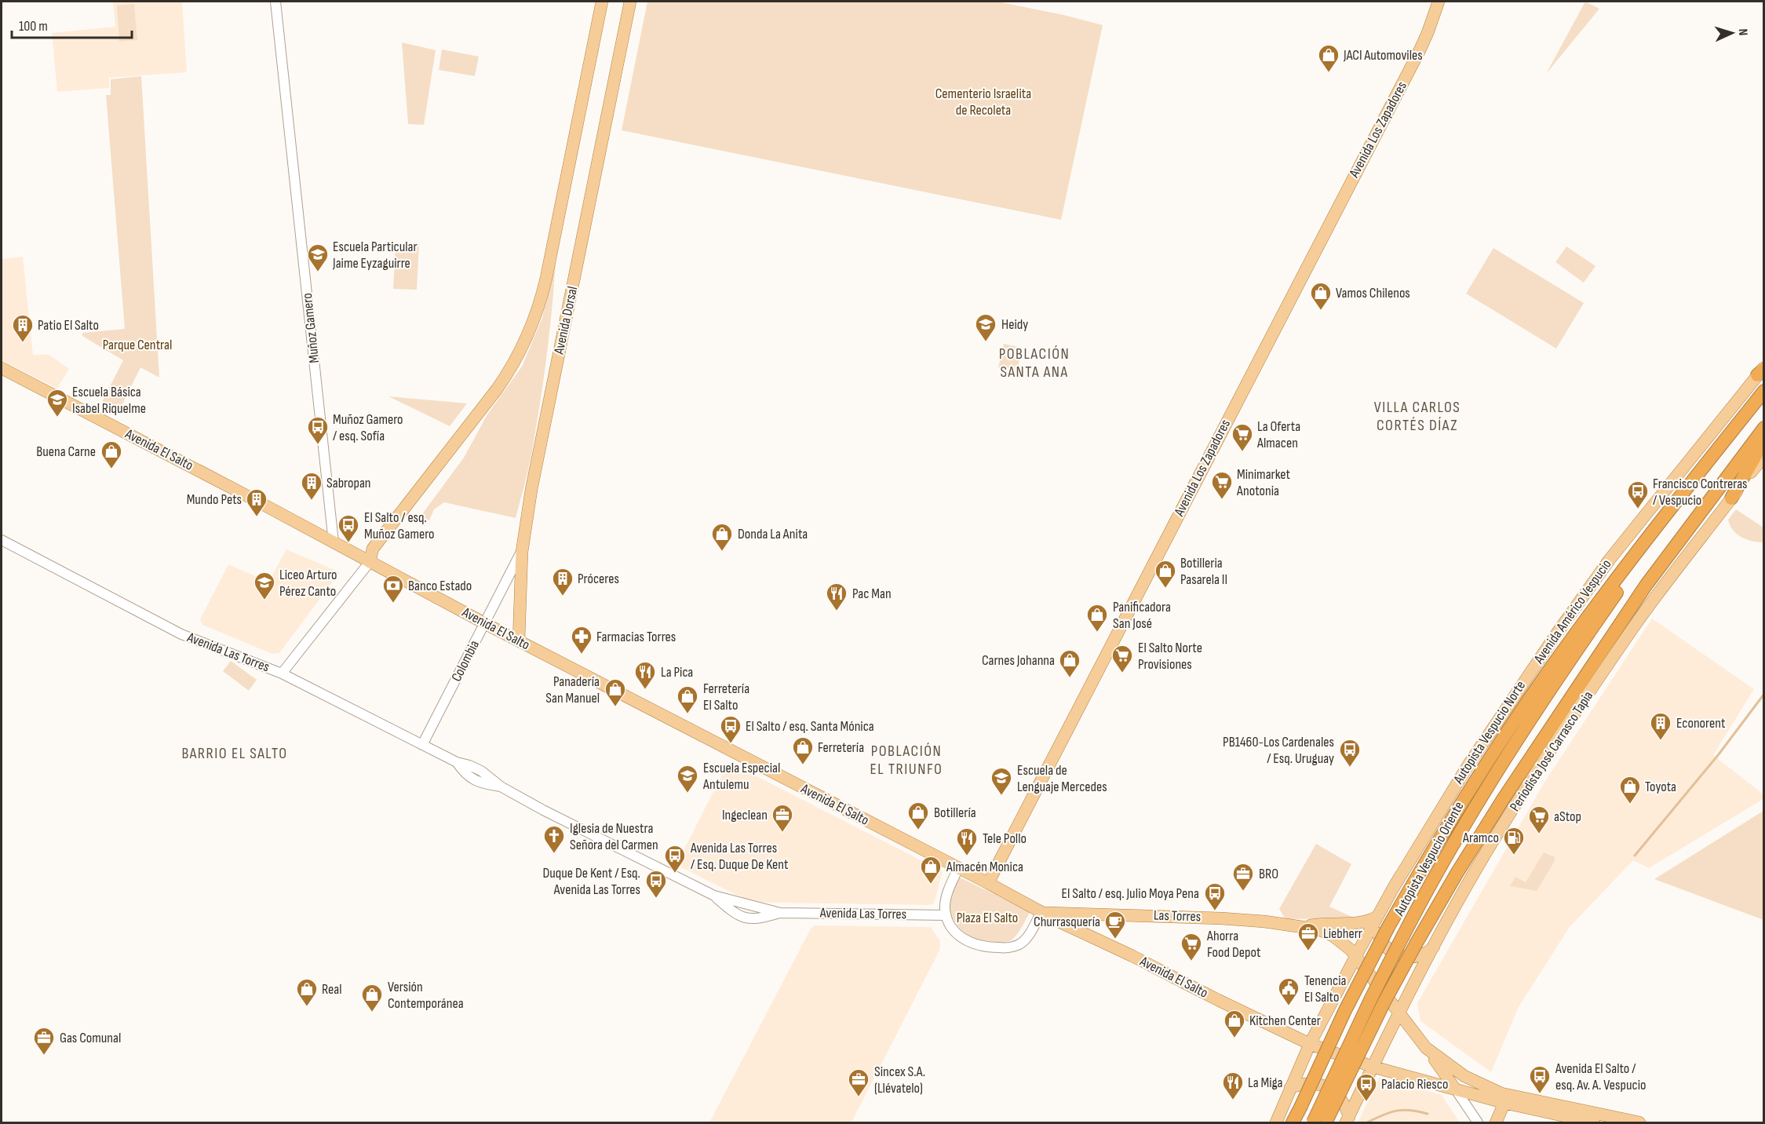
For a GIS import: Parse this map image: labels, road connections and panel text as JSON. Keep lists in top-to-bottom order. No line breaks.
{"streets":{"highway":["Autopista Vespucio Norte","Autopista Vespucio Oriente"],"main road":["Avenida Los Zapadores","Avenida Dorsal","Avenida El Salto","Avenida Américo Vespucio","Periodista José Carrasco Tapia","Las Torres"],"street":["Muñoz Gamero","Avenida Las Torres","Colombia"]},"crossings":[["Avenida Los Zapadores","Avenida El Salto"],["Avenida Dorsal","Avenida El Salto"],["Avenida Dorsal","Colombia"],["Muñoz Gamero","Avenida El Salto"],["Avenida El Salto","Avenida Américo Vespucio"],["Avenida El Salto","Colombia"],["Avenida El Salto","Periodista José Carrasco Tapia"],["Avenida El Salto","Las Torres"],["Avenida Américo Vespucio","Las Torres"],["Avenida Las Torres","Colombia"],["Autopista Vespucio Norte","Autopista Vespucio Oriente"]],"districts":["POBLACIÓN SANTA ANA","VILLA CARLOS CORTÉS DÍAZ","POBLACIÓN EL TRIUNFO","BARRIO EL SALTO"],"parks":["Cementerio Israelita de Recoleta","Parque Central","Plaza El Salto"],"places":{"shop":["JACI Automoviles","Vamos Chilenos","Buena Carne","Donda La Anita","Botilleria Pasarela II","Panificadora San José","Carnes Johanna","Panadería San Manuel","Ferretería El Salto","Ferretería","Toyota","Botillería","Almacén Monica","Real","Versión Contemporánea","Kitchen Center"],"school or university":["Escuela Particular Jaime Eyzaguirre","Heidy","Escuela Básica Isabel Riquelme","Liceo Arturo Pérez Canto","Escuela Especial Antulemu","Escuela de Lenguaje Mercedes"],"building":["Patio El Salto","Sabropan","Mundo Pets","Próceres","Econorent"],"bus stop":["Muñoz Gamero / esq. Sofía","Francisco Contreras / Vespucio","El Salto / esq. Muñoz Gamero","El Salto / esq. Santa Mónica","PB1460-Los Cardenales / Esq. Uruguay","Avenida Las Torres / Esq. Duque De Kent","Duque De Kent / Esq. Avenida Las Torres","El Salto / esq. Julio Moya Pena","Avenida El Salto / esq. Av. A. Vespucio","Palacio Riesco"],"supermarket":["La Oferta Almacen","Minimarket Anotonia","El Salto Norte Provisiones","aStop","Ahorra Food Depot"],"bank":["Banco Estado"],"restaurant":["Pac Man","La Pica","Tele Pollo","La Miga"],"pharmacy":["Farmacias Torres"],"office":["Ingeclean","BRO","Liebherr","Gas Comunal","Sincex S.A. (Llévatelo)"],"church":["Iglesia de Nuestra Señora del Carmen"],"fuel station":["Aramco"],"cafe":["Churrasquería"],"public building":["Tenencia El Salto"]},"scale_bar":"100 m","north":"right"}
